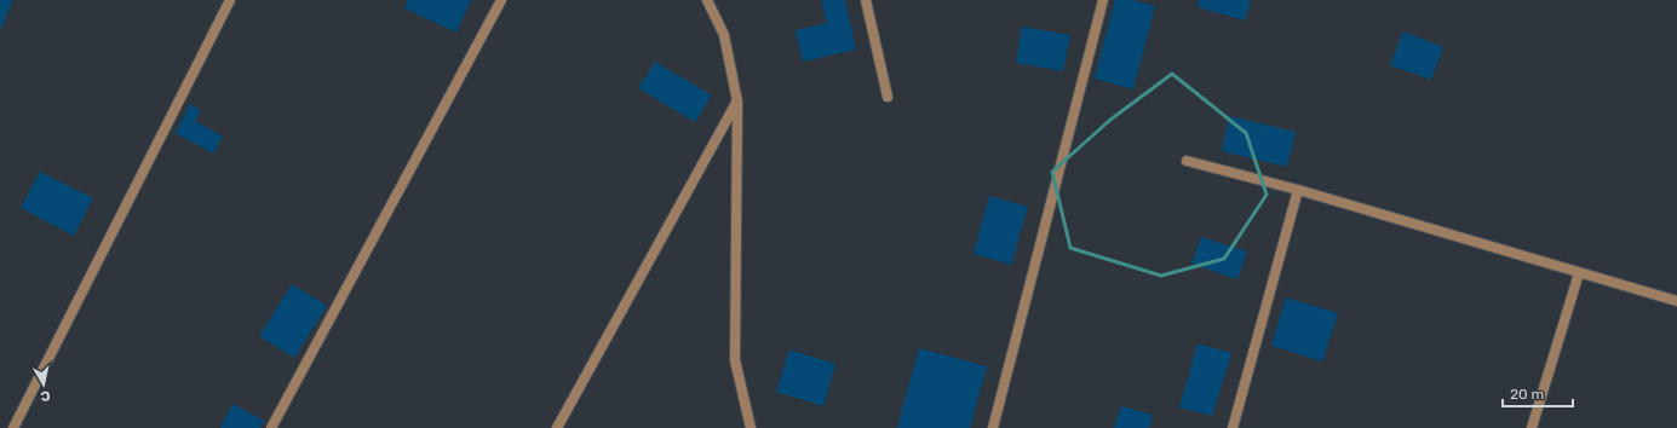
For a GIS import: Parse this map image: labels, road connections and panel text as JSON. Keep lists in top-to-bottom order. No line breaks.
{"scale_bar":"20 m","north":"bottom"}
